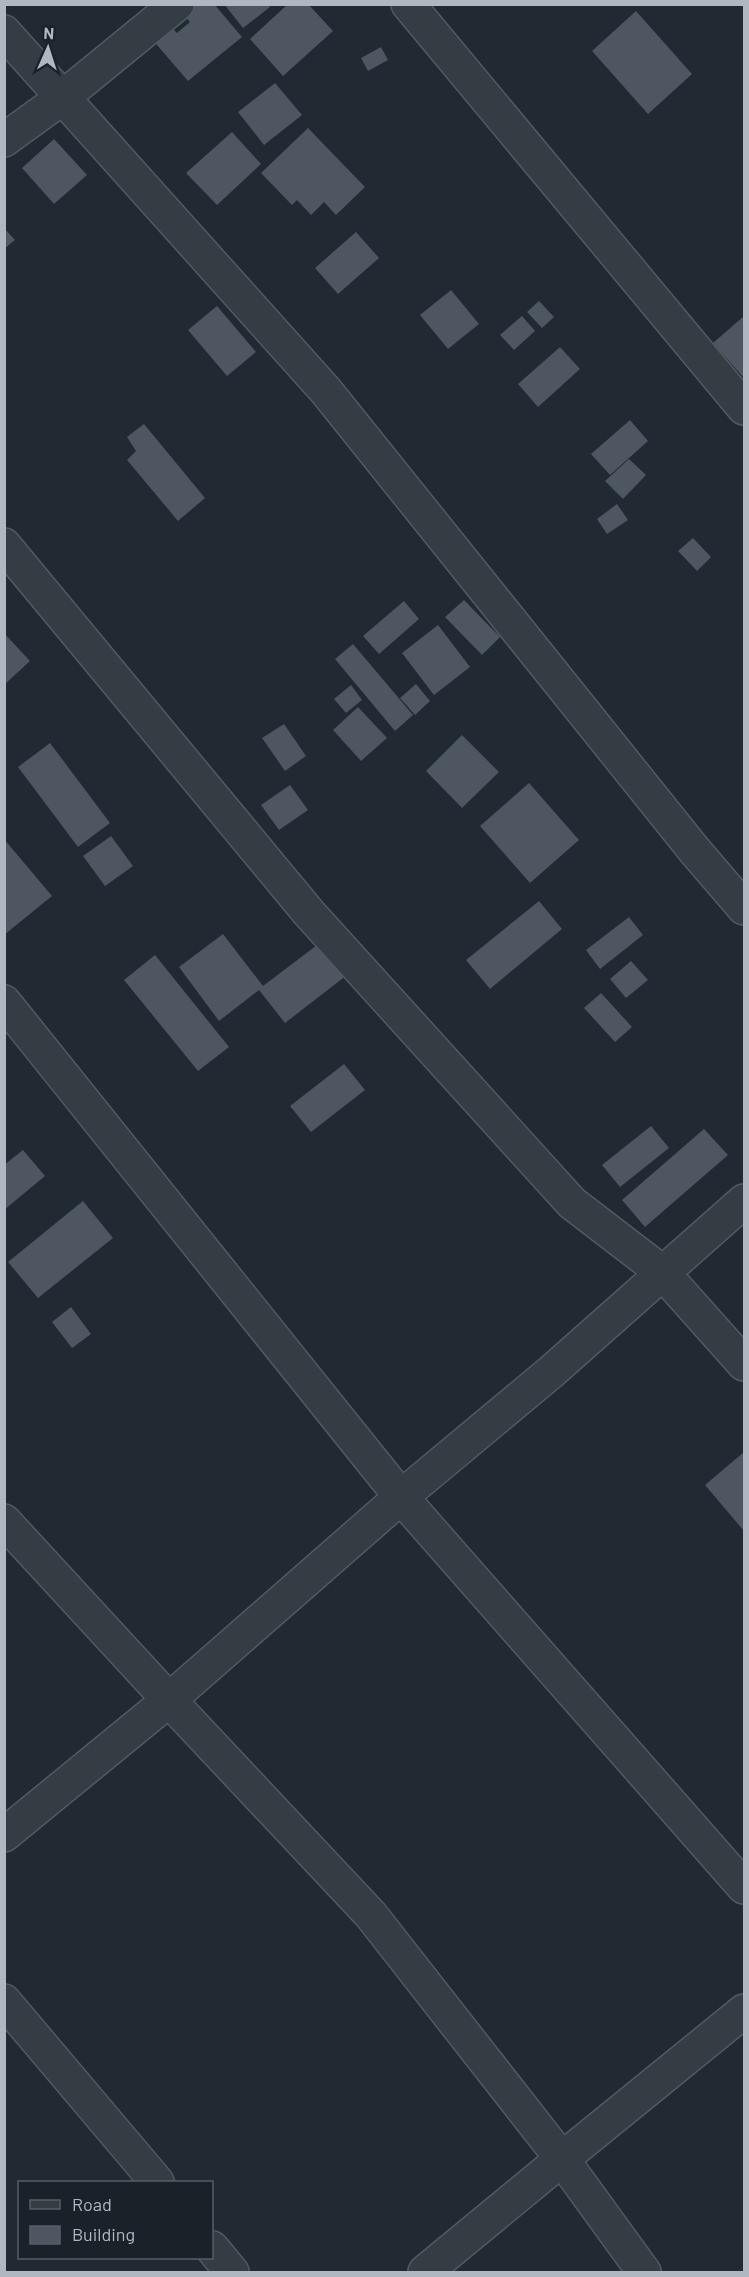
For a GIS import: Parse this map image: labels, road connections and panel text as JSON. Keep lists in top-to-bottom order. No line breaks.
{"legend":["Road","Building"],"north":"top"}
